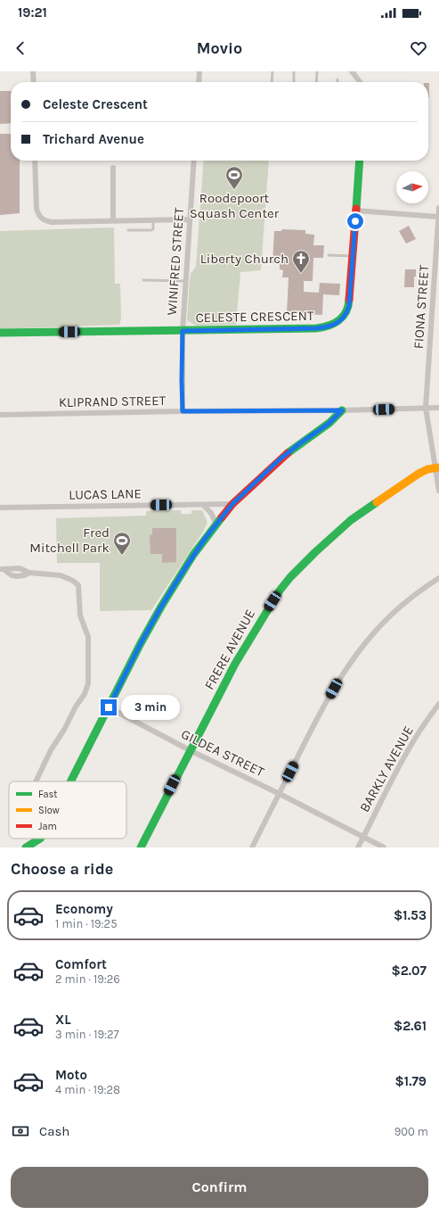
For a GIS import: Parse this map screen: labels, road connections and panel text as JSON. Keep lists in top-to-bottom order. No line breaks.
{"streets":{"street":["WINIFRED STREET","FIONA STREET","CELESTE CRESCENT","KLIPRAND STREET","LUCAS LANE","FRERE AVENUE","GILDEA STREET","BARKLY AVENUE"]},"crossings":[["WINIFRED STREET","CELESTE CRESCENT"],["WINIFRED STREET","KLIPRAND STREET"],["FIONA STREET","KLIPRAND STREET"],["FIONA STREET","FRERE AVENUE"],["FRERE AVENUE","GILDEA STREET"],["GILDEA STREET","BARKLY AVENUE"]],"places":{"sports":["Roodepoort Squash Center","Fred Mitchell Park"],"church":["Liberty Church"]},"legend":["Fast","Slow","Jam"],"north":"right","page":{"status":"19:21","header":"Movio","banner":["Celeste Crescent","Trichard Avenue"],"bubble":"3 min","heading":"Choose a ride","list":[{"name":"Economy","note":"1 min · 19:25","value":"$1.53"},{"name":"Comfort","note":"2 min · 19:26","value":"$2.07"},{"name":"XL","note":"3 min · 19:27","value":"$2.61"},{"name":"Moto","note":"4 min · 19:28","value":"$1.79"}],"pay":["Cash","900 m"],"buttons":"Confirm"}}
